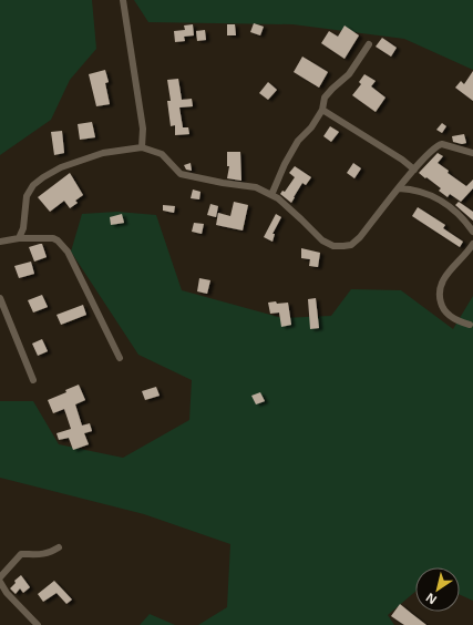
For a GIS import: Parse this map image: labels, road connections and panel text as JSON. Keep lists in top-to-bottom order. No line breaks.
{"north":"bottom left"}
